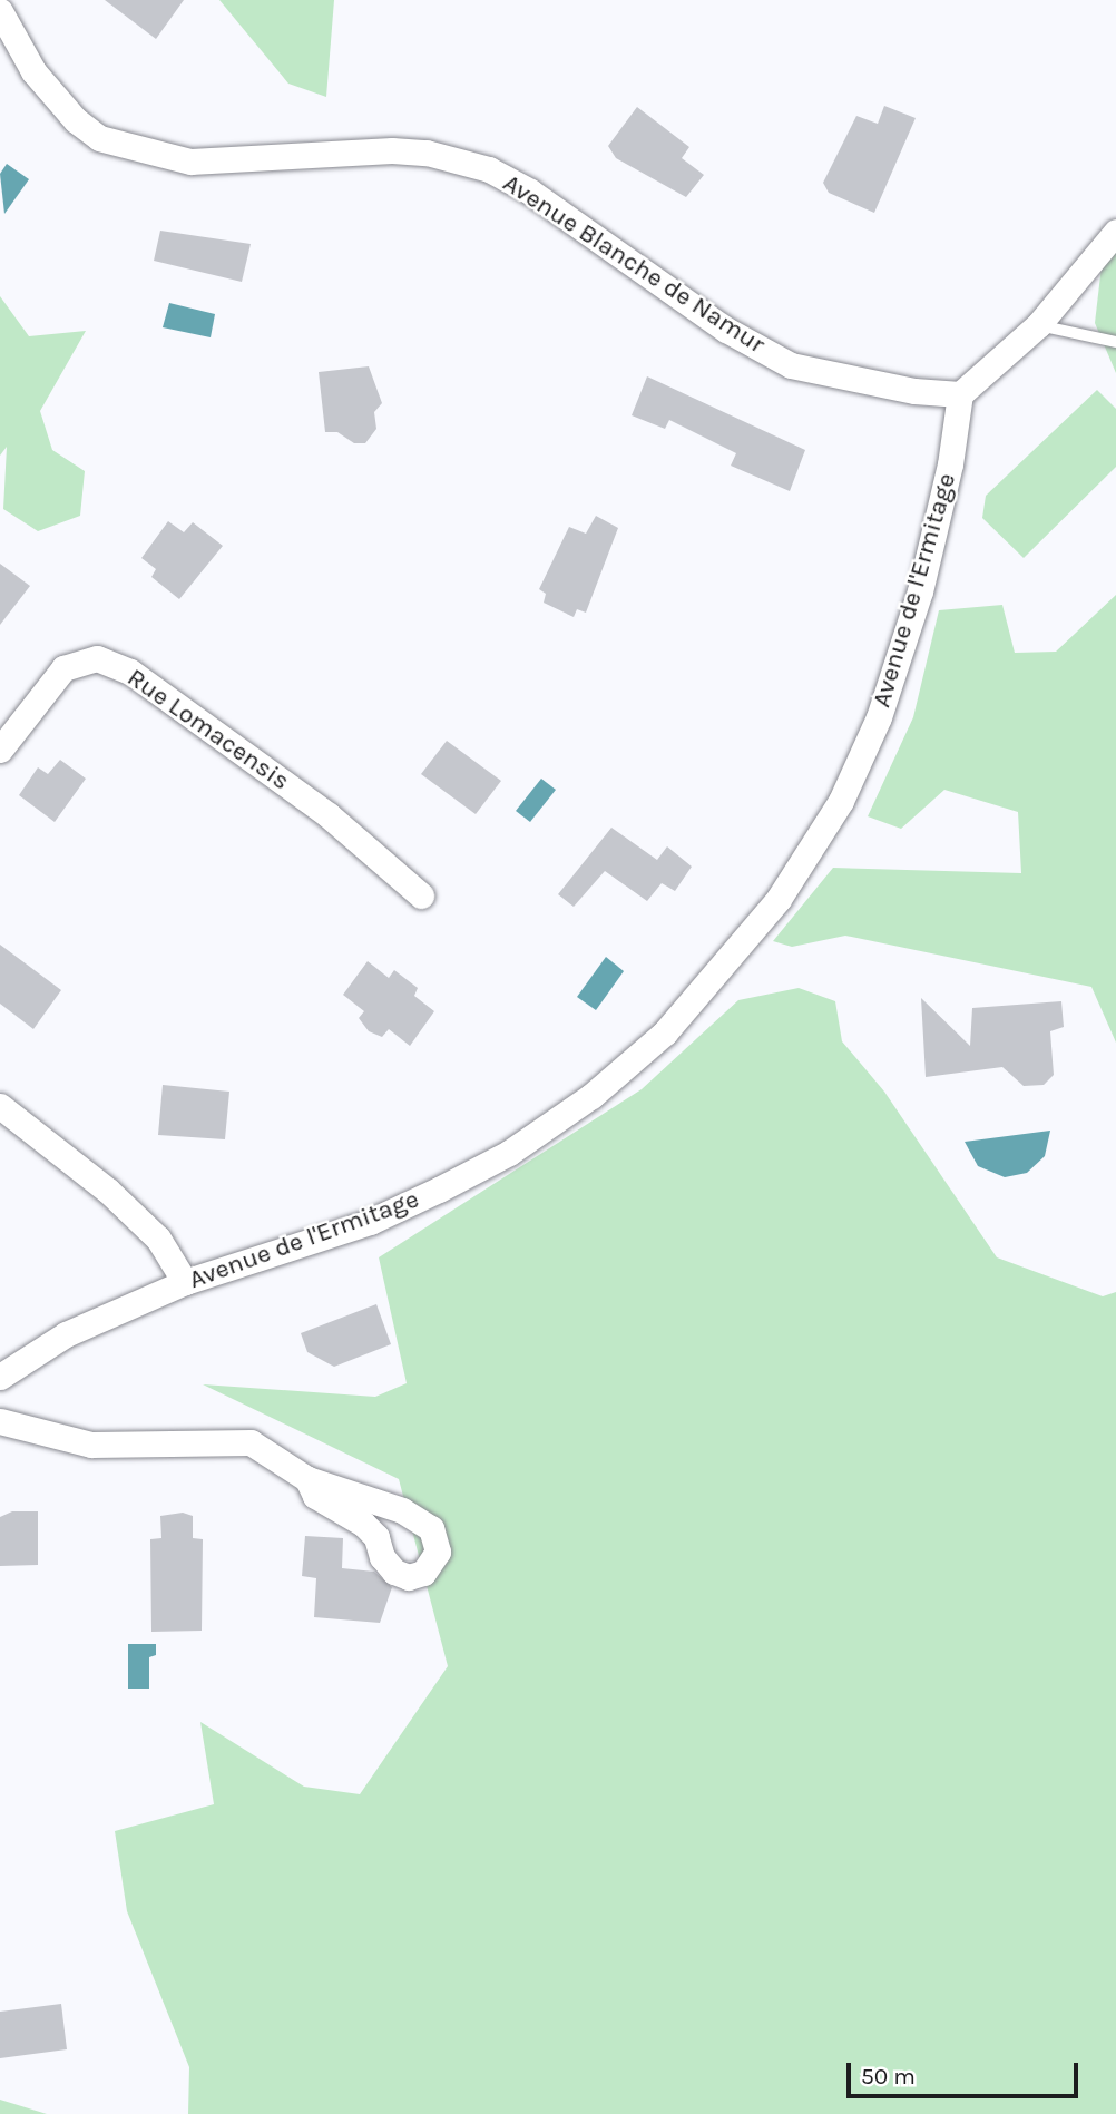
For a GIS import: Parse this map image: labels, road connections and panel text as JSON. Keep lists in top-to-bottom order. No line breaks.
{"streets":{"street":["Avenue Blanche de Namur","Avenue de l'Ermitage","Rue Lomacensis"]},"crossings":[["Avenue Blanche de Namur","Avenue de l'Ermitage"]],"scale_bar":"50 m"}
